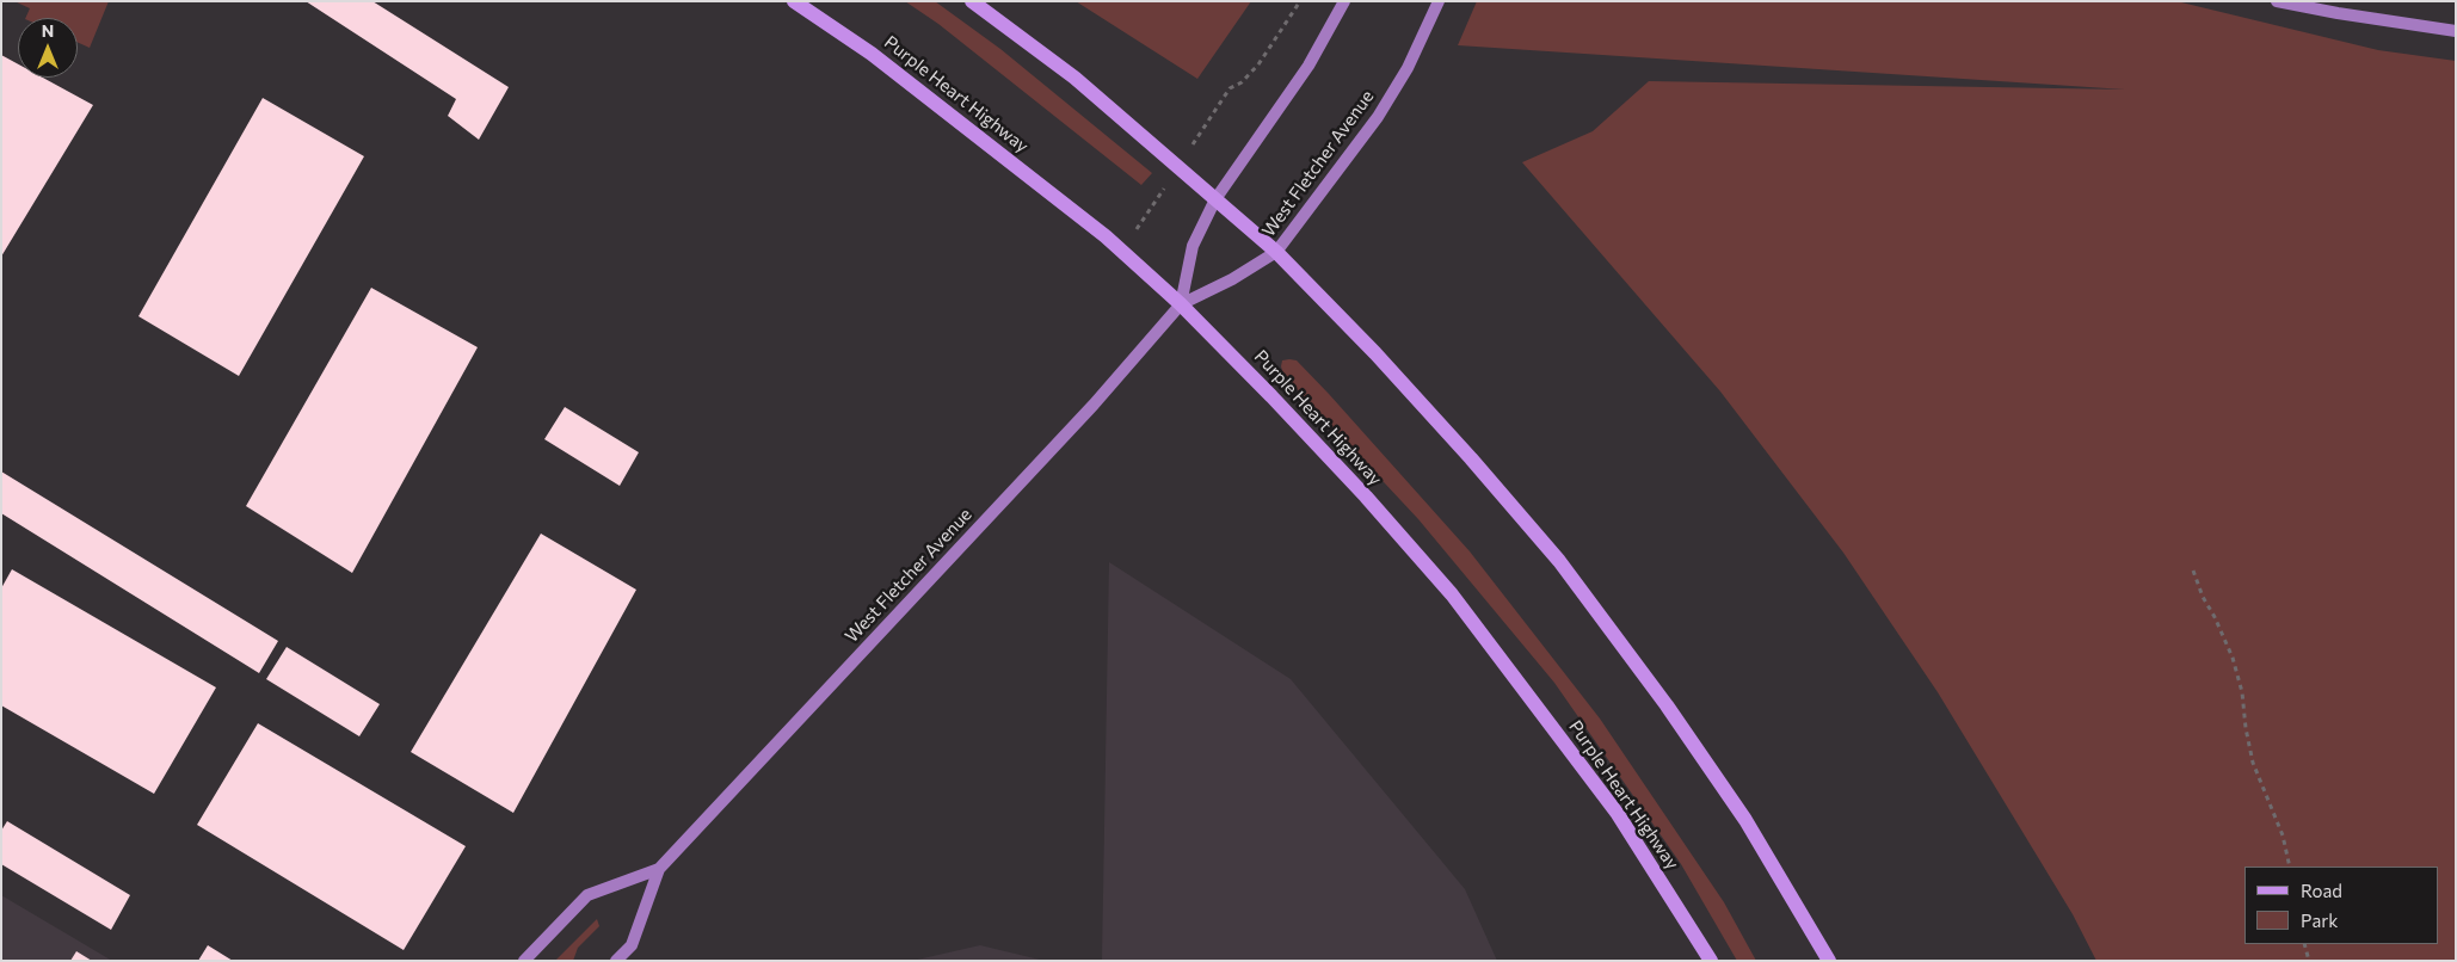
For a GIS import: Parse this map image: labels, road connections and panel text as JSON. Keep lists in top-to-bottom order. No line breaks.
{"streets":{"main road":["Purple Heart Highway","West Fletcher Avenue"]},"crossings":[["Purple Heart Highway","West Fletcher Avenue"]],"legend":["Road","Park"],"north":"top"}
